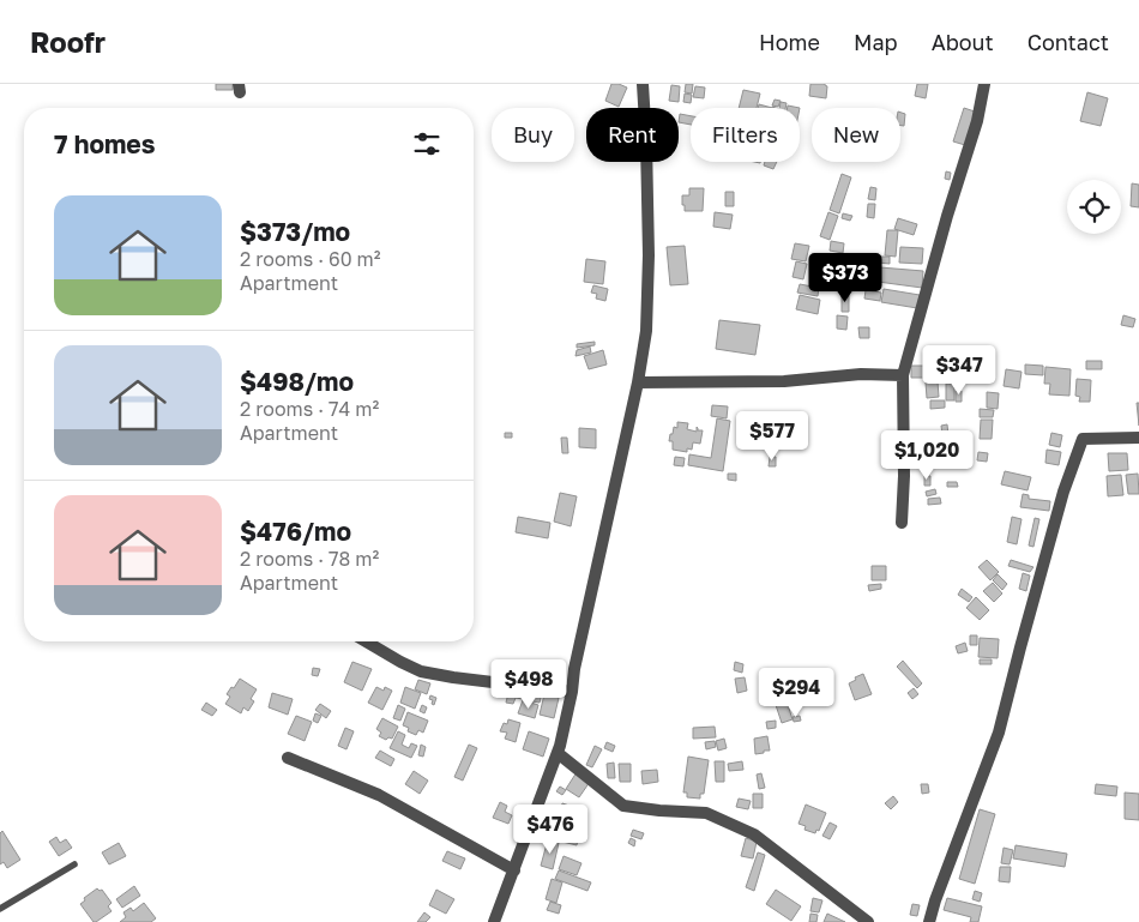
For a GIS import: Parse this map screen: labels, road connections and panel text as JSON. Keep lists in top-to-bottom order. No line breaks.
{"page":{"header":"Roofr","nav":["Home","Map","About","Contact"],"chip":["Buy","Rent","Filters","New"],"heading":"7 homes","list":[{"name":"$373/mo","note":"2 rooms · 60 m² · Apartment"},{"name":"$498/mo","note":"2 rooms · 74 m² · Apartment"},{"name":"$476/mo","note":"2 rooms · 78 m² · Apartment"}],"price":["$373","$347","$577","$1,020","$498","$294","$476"]}}
